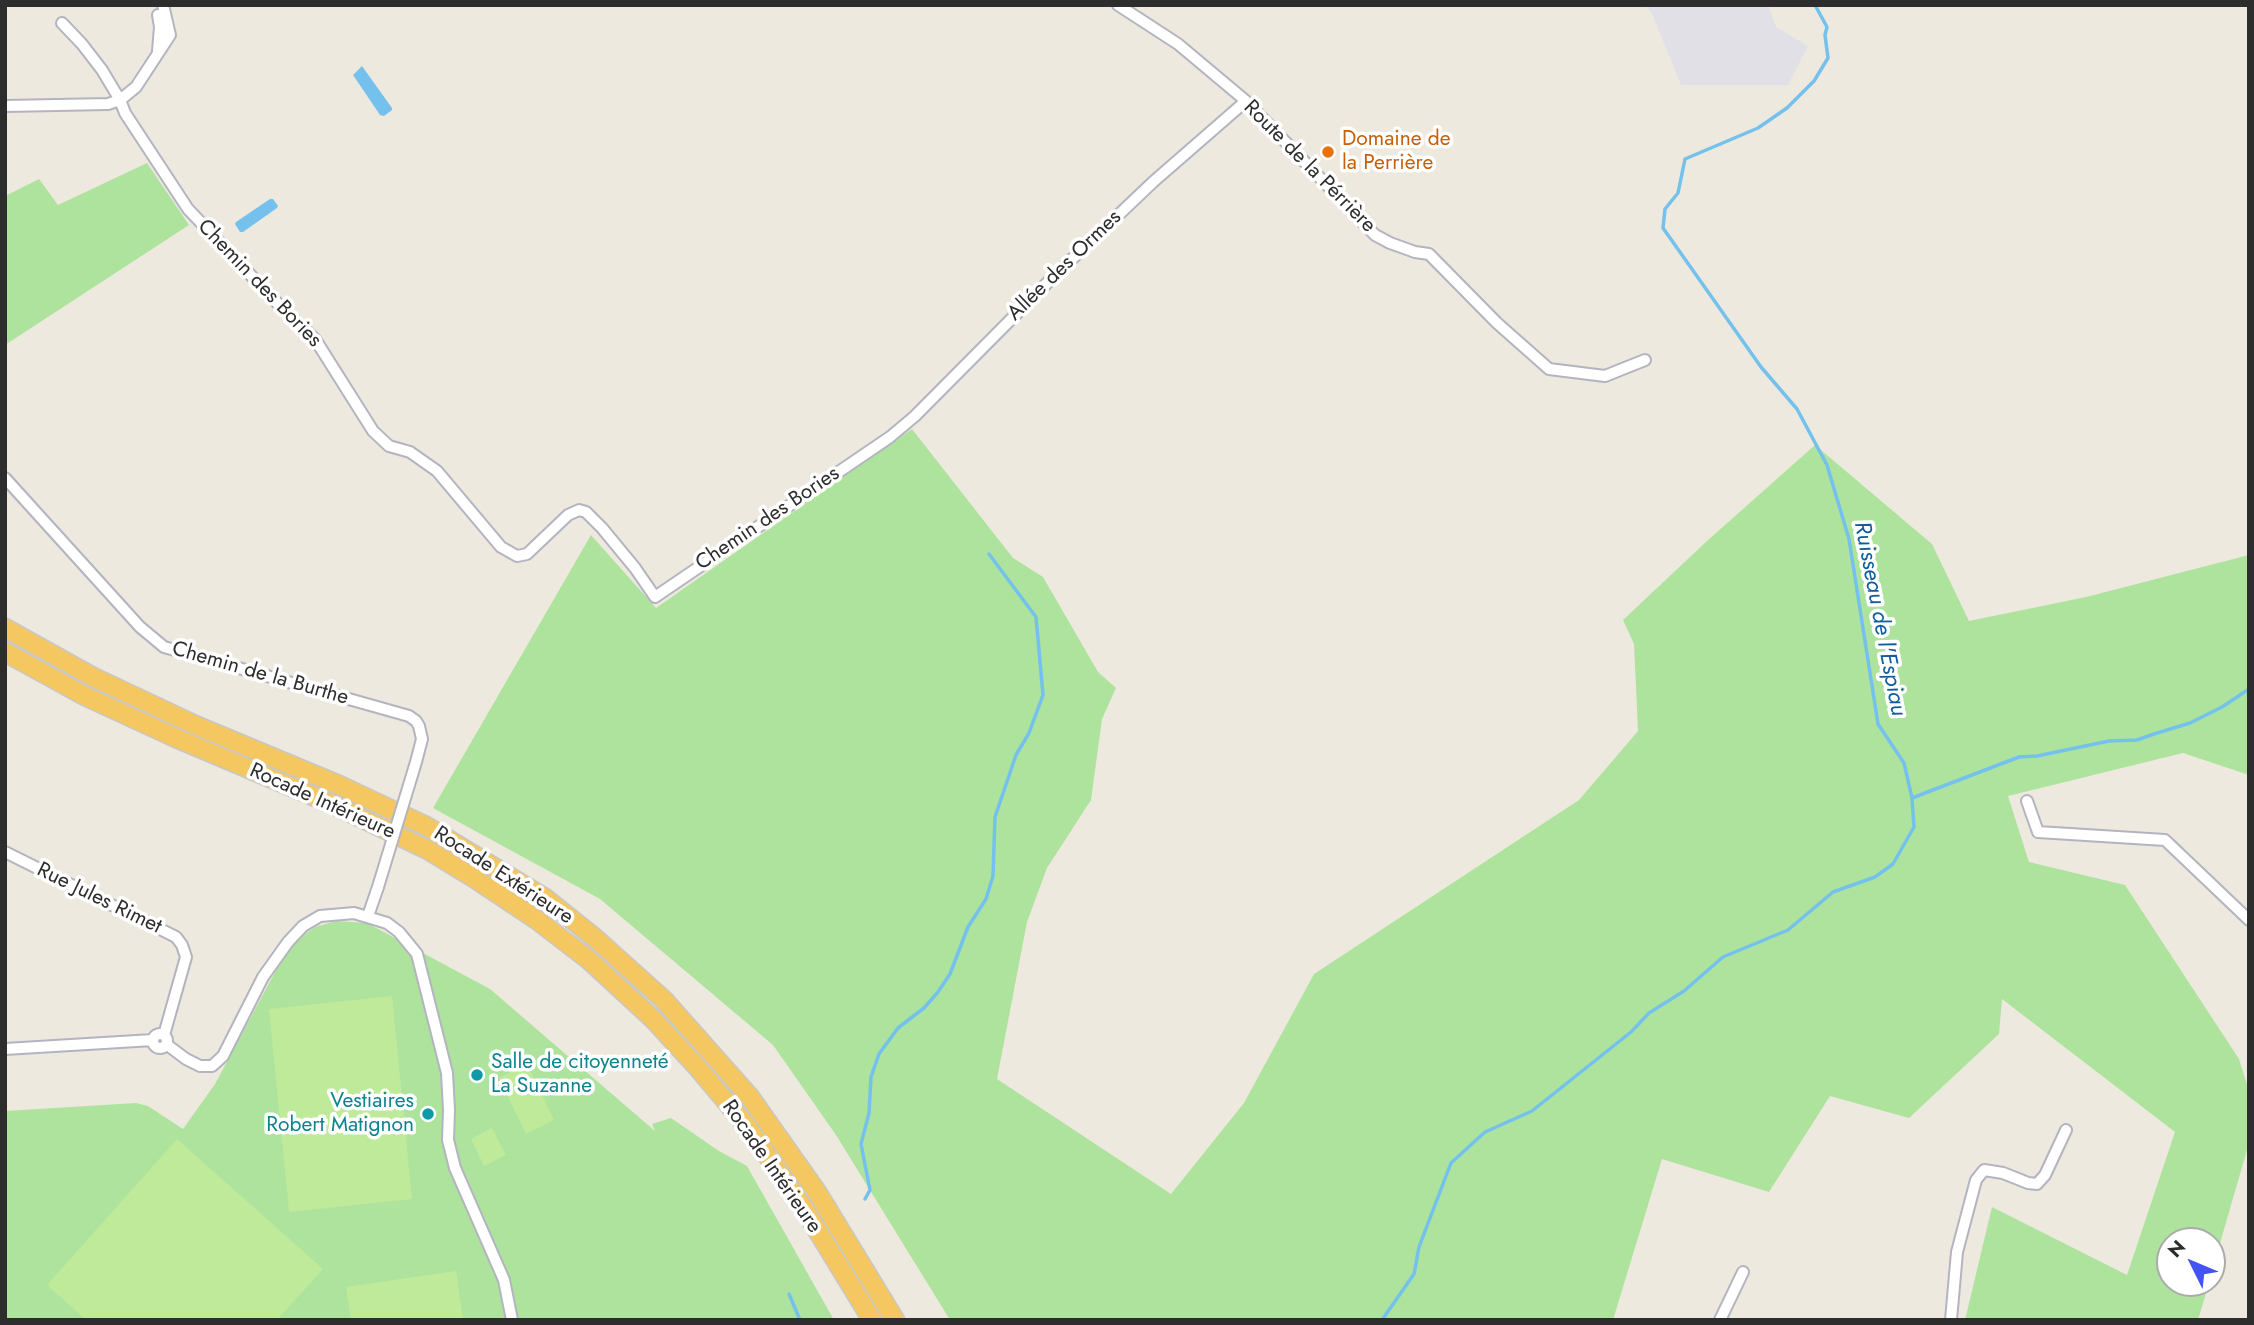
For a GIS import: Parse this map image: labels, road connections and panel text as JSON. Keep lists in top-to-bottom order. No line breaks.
{"streets":{"highway":["Rocade Intérieure","Rocade Extérieure"],"street":["Route de la Pérrière","Allée des Ormes","Chemin des Bories","Chemin de la Burthe","Rue Jules Rimet"]},"crossings":[["Route de la Pérrière","Allée des Ormes"],["Allée des Ormes","Chemin des Bories"]],"water":["Ruisseau de l'Espiau"],"places":["Domaine de la Perrière","Salle de citoyenneté La Suzanne","Vestiaires Robert Matignon"],"north":"top left"}
